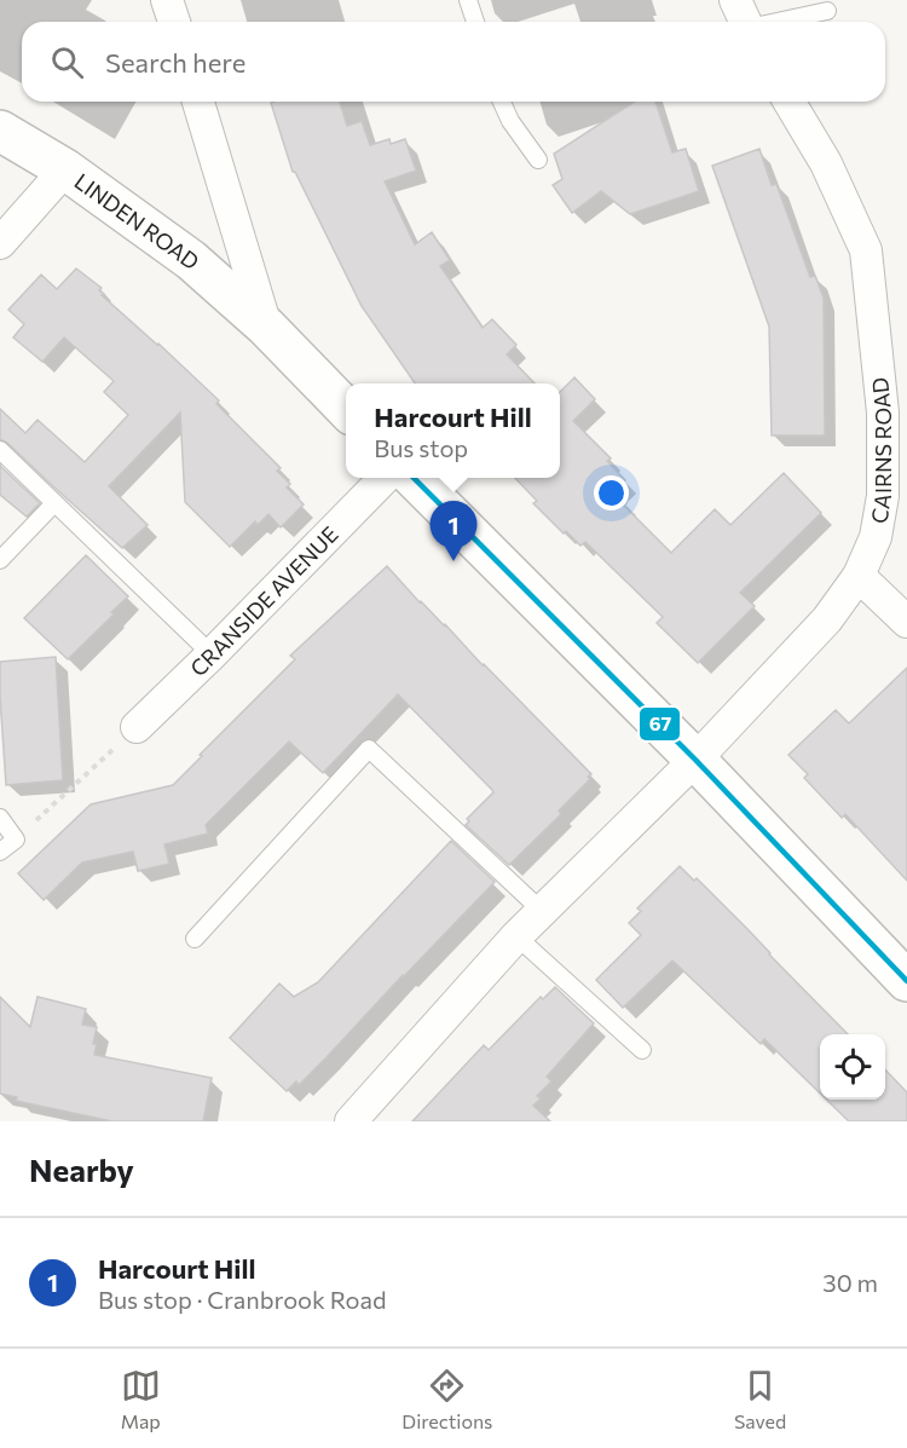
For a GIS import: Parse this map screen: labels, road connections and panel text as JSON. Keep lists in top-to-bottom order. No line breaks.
{"streets":{"main road":["LINDEN ROAD"],"street":["CAIRNS ROAD","CRANSIDE AVENUE"]},"lines":["transit line 67"],"page":{"search":"Search here","popup":["Harcourt Hill","Bus stop"],"pins":"1","heading":"Nearby","list":[{"mark":"1","name":"Harcourt Hill","note":"Bus stop · Cranbrook Road","value":"30 m"}],"nav":["Map","Directions","Saved"]}}
